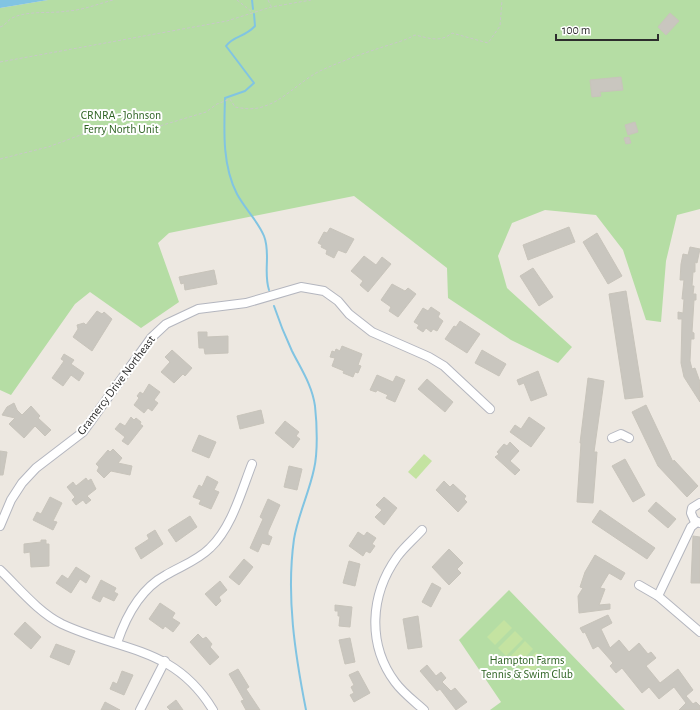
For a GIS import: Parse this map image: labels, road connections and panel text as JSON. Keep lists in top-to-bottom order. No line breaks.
{"streets":{"street":["Gramercy Drive Northeast"]},"parks":["CRNRA - Johnson Ferry North Unit","Hampton Farms Tennis & Swim Club"],"scale_bar":"100 m"}
